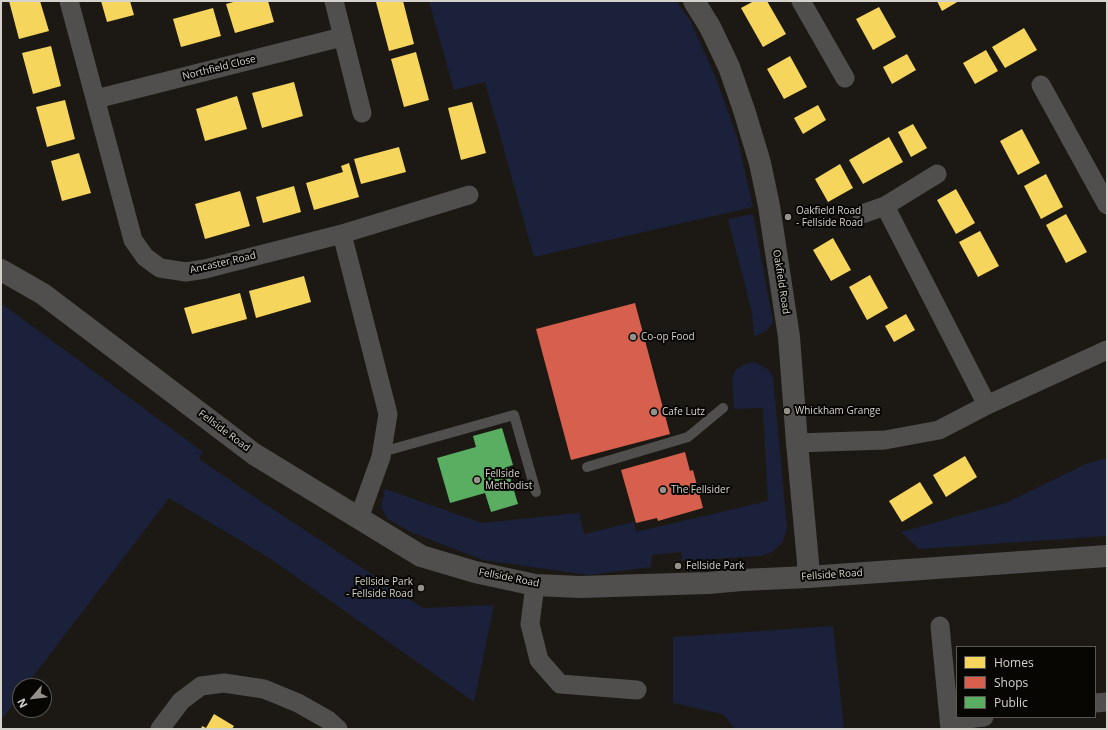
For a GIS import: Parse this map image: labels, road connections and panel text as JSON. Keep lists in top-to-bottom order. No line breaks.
{"streets":{"street":["Northfield Close","Ancaster Road","Oakfield Road","Fellside Road"]},"crossings":[["Northfield Close","Ancaster Road"],["Oakfield Road","Fellside Road"]],"places":["Oakfield Road - Fellside Road","Co-op Food","Whickham Grange","Cafe Lutz","Fellside Methodist","The Fellsider","Fellside Park","Fellside Park - Fellside Road"],"legend":["Homes","Shops","Public"],"north":"bottom left"}
